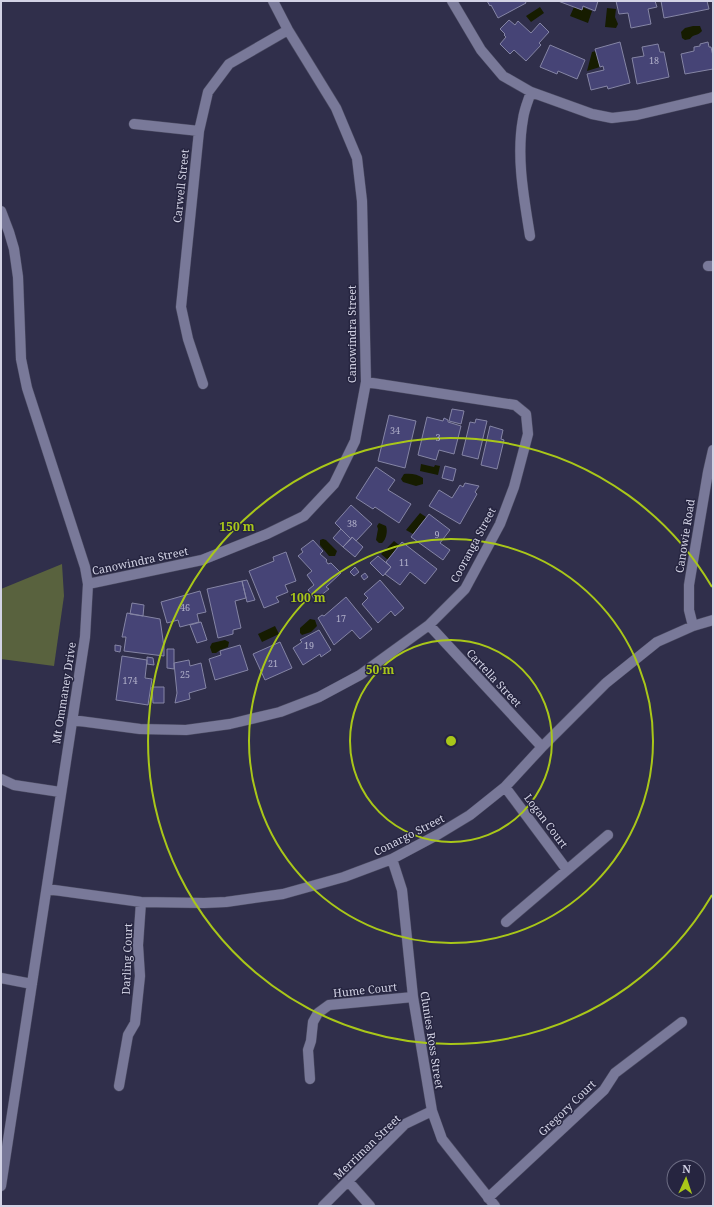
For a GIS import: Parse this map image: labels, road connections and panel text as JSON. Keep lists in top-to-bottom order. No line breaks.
{"streets":{"street":["Carwell Street","Canowindra Street","Canowie Road","Cooranga Street","Cartella Street","Mt Ommaney Drive","Logan Court","Conargo Street","Darling Court","Hume Court","Clunies Ross Street","Gregory Court","Merriman Street"]},"crossings":[["Carwell Street","Canowindra Street"],["Canowindra Street","Cooranga Street"],["Canowindra Street","Mt Ommaney Drive"],["Canowie Road","Conargo Street"],["Cooranga Street","Cartella Street"],["Cooranga Street","Mt Ommaney Drive"],["Cartella Street","Conargo Street"],["Mt Ommaney Drive","Conargo Street"],["Logan Court","Conargo Street"],["Conargo Street","Darling Court"],["Conargo Street","Clunies Ross Street"],["Hume Court","Clunies Ross Street"],["Clunies Ross Street","Gregory Court"],["Clunies Ross Street","Merriman Street"]],"house_numbers":["18","34","3","38","9","11","46","17","19","21","25","174"],"north":"top","rings":["150 m","100 m","50 m"]}
